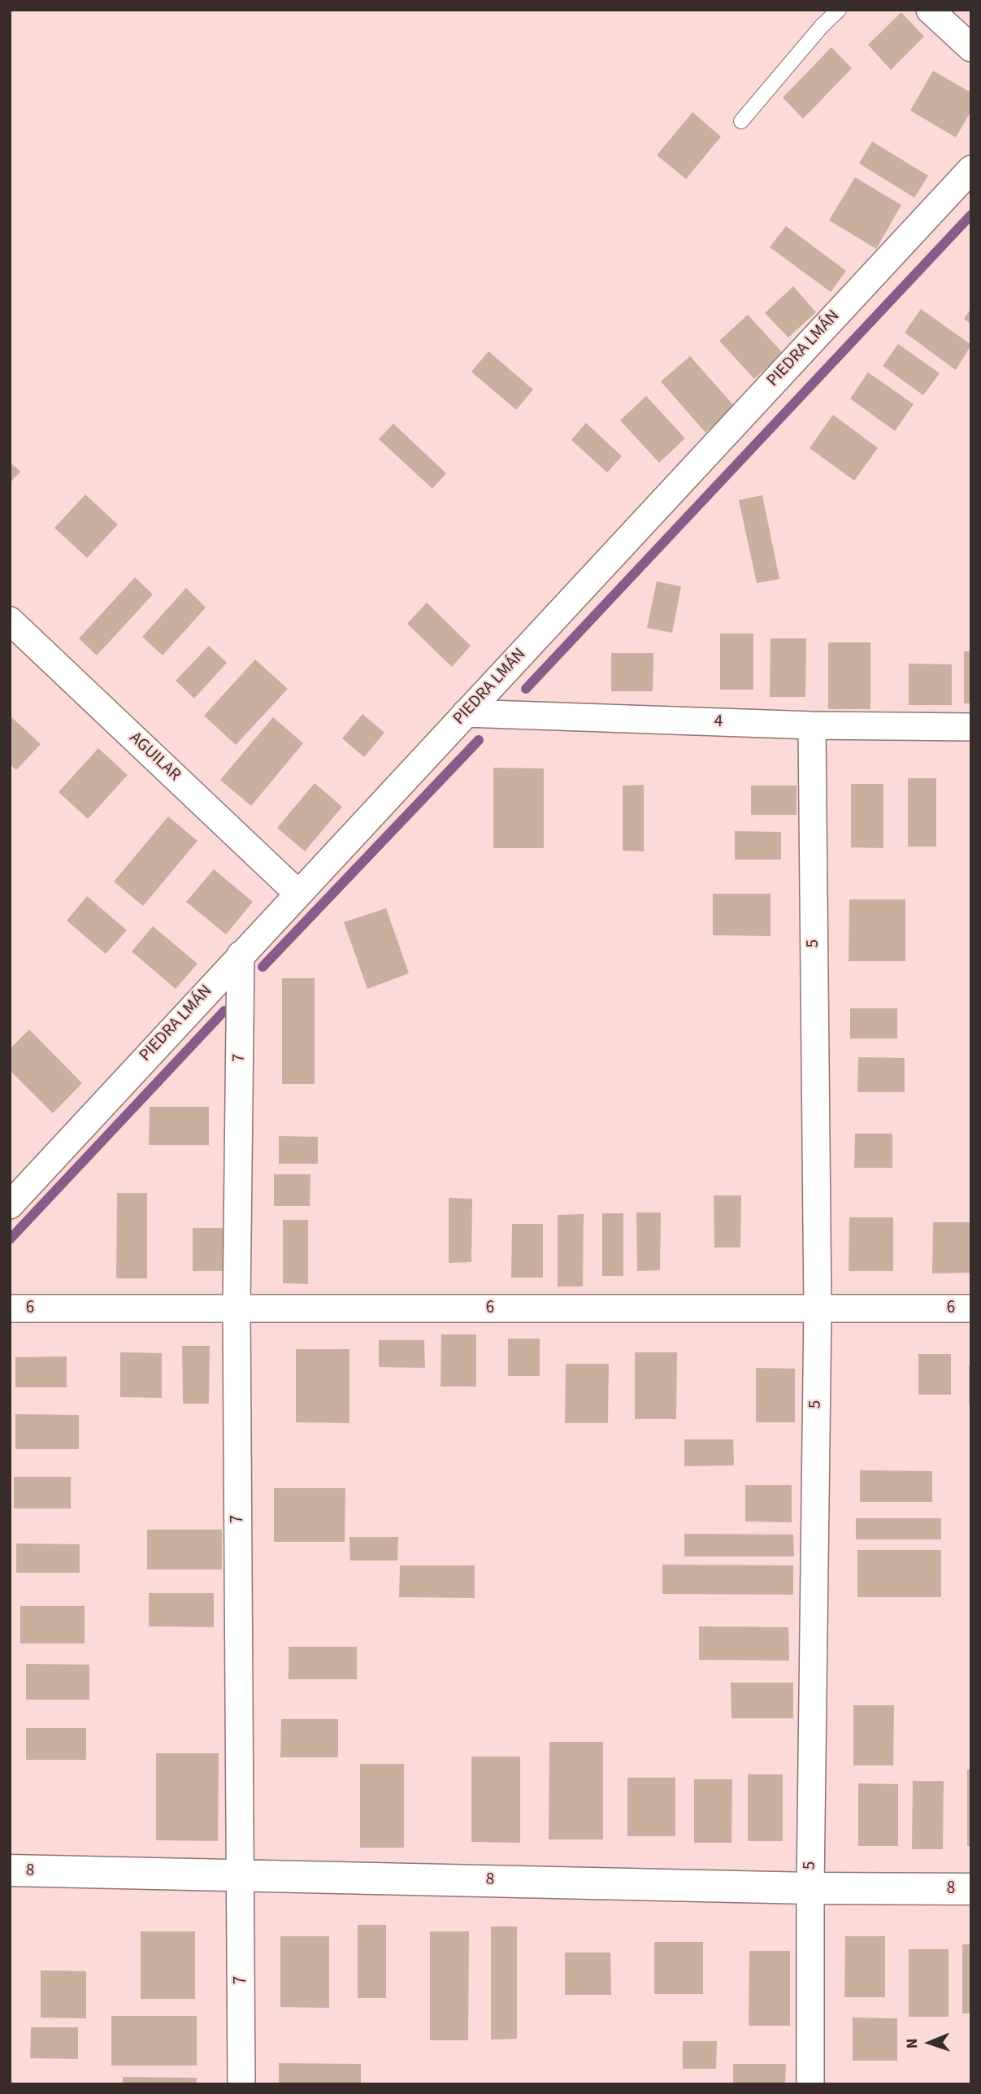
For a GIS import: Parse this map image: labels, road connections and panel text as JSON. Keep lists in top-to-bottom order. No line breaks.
{"streets":{"street":["PIEDRA LMÁN","4","AGUILAR","5","7","6","8"]},"crossings":[["PIEDRA LMÁN","4"],["PIEDRA LMÁN","AGUILAR"],["PIEDRA LMÁN","7"],["4","5"],["5","6"],["5","8"],["7","6"],["7","8"]],"north":"left"}
